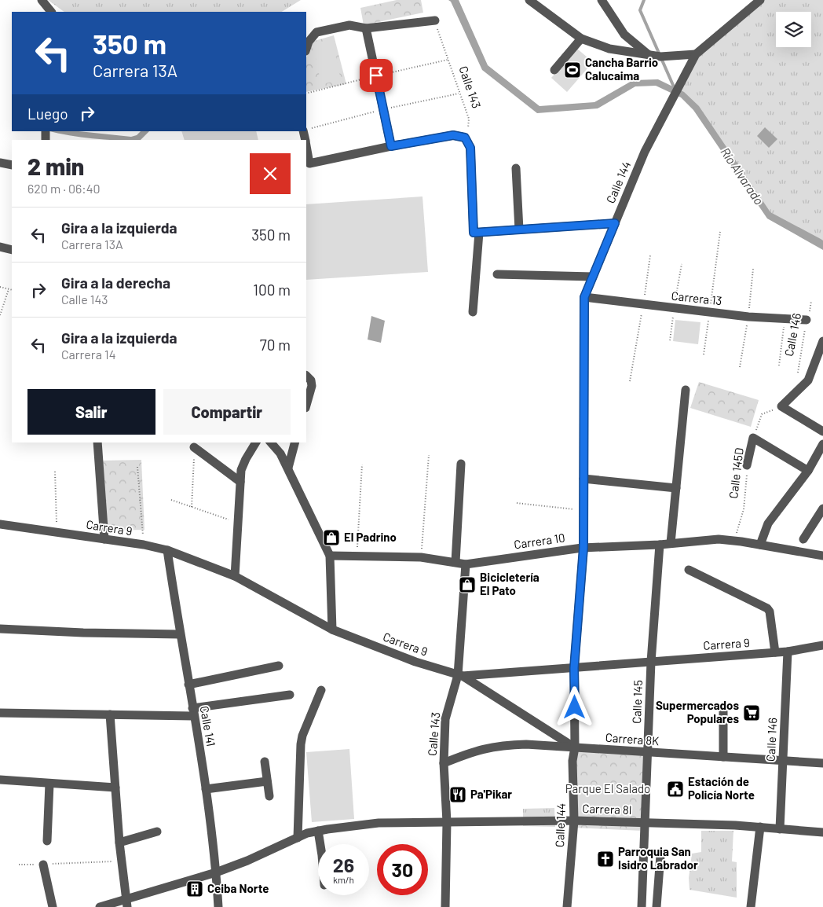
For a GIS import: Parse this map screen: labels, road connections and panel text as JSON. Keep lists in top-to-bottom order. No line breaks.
{"streets":{"street":["Calle 143","Calle 144","Carrera 13","Calle 146","Calle 145D","Carrera 9","Carrera 10","Calle 145","Calle 141","Carrera 8K","Carrera 8I"]},"crossings":[["Calle 143","Carrera 9"],["Calle 143","Carrera 10"],["Calle 143","Carrera 8K"],["Calle 143","Carrera 8I"],["Calle 144","Carrera 13"],["Calle 144","Carrera 9"],["Calle 144","Carrera 10"],["Calle 144","Carrera 8K"],["Calle 144","Carrera 8I"],["Carrera 13","Calle 146"],["Calle 146","Carrera 9"],["Calle 146","Carrera 8K"],["Calle 146","Carrera 8I"],["Calle 145D","Carrera 10"],["Carrera 9","Calle 145"],["Carrera 9","Calle 141"],["Carrera 10","Calle 145"],["Calle 145","Carrera 8K"],["Calle 145","Carrera 8I"],["Calle 141","Carrera 8I"]],"water":["Río Alvarado"],"parks":["Parque El Salado"],"places":{"sports":["Cancha Barrio Calucaima"],"shop":["El Padrino","Bicicletería El Pato"],"supermarket":["Supermercados Populares"],"public building":["Estación de Policía Norte"],"restaurant":["Pa'Pikar"],"church":["Parroquia San Isidro Labrador"],"building":["Ceiba Norte"]},"page":{"turn":["350 m","Carrera 13A"],"then":"Luego","heading":["2 min","620 m · 06:40"],"list":[{"name":"Gira a la izquierda","note":"Carrera 13A","value":"350 m"},{"name":"Gira a la derecha","note":"Calle 143","value":"100 m"},{"name":"Gira a la izquierda","note":"Carrera 14","value":"70 m"}],"buttons":["Salir","Compartir"],"speed":"26 km/h","limit":"30"}}
